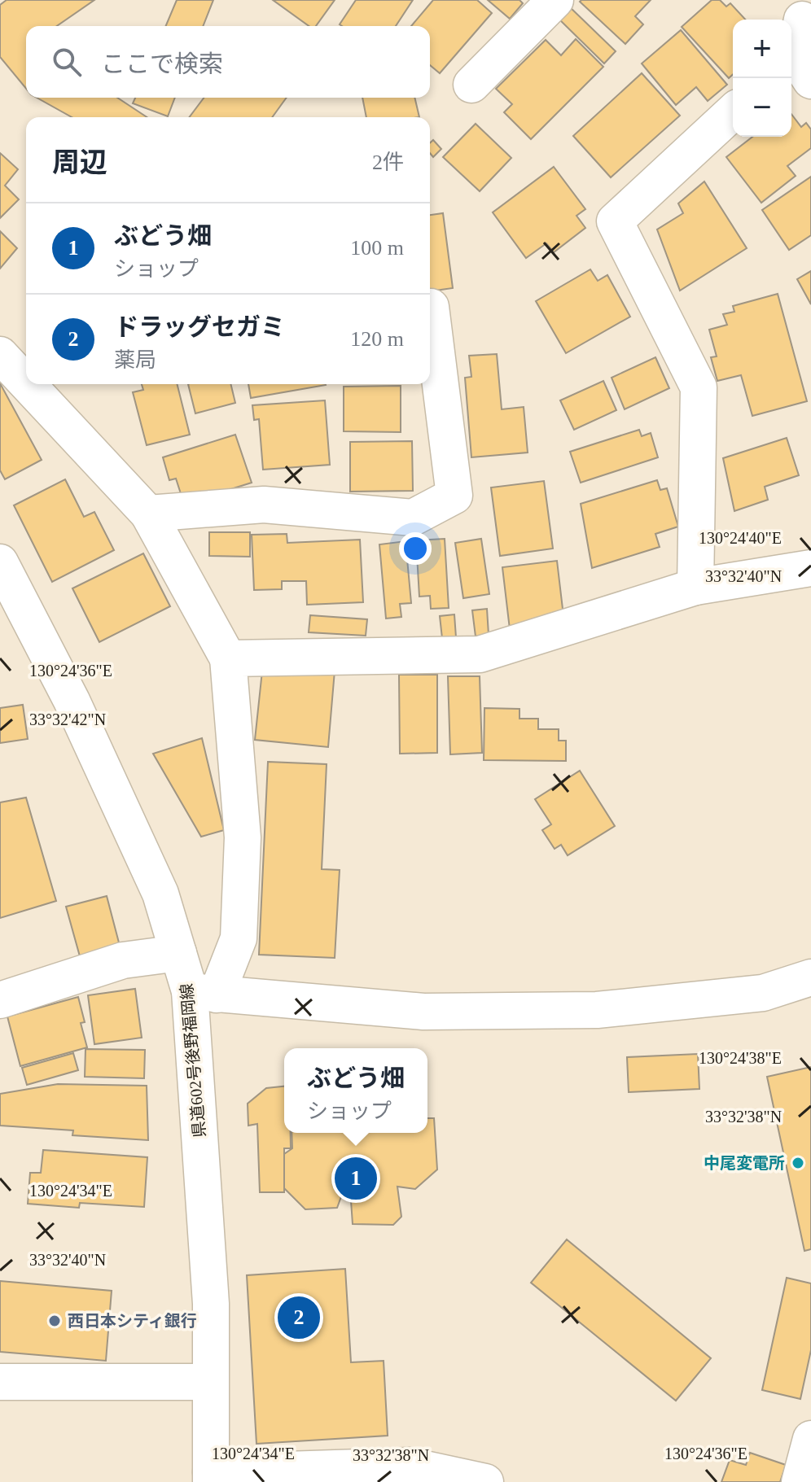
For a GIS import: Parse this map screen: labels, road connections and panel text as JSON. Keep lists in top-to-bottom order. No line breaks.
{"streets":{"street":["県道602号後野福岡線"]},"places":["中尾変電所","西日本シティ銀行"],"page":{"map_buttons":["+","−"],"search":"ここで検索","heading":["周辺","2件"],"list":[{"mark":"1","name":"ぶどう畑","note":"ショップ","value":"100 m"},{"mark":"2","name":"ドラッグセガミ","note":"薬局","value":"120 m"}],"popup":["ぶどう畑","ショップ"],"pins":["1","2"]},"coordinates":["130°24'40\"E","33°32'40\"N","130°24'36\"E","33°32'42\"N","130°24'38\"E","33°32'38\"N","130°24'34\"E"]}
